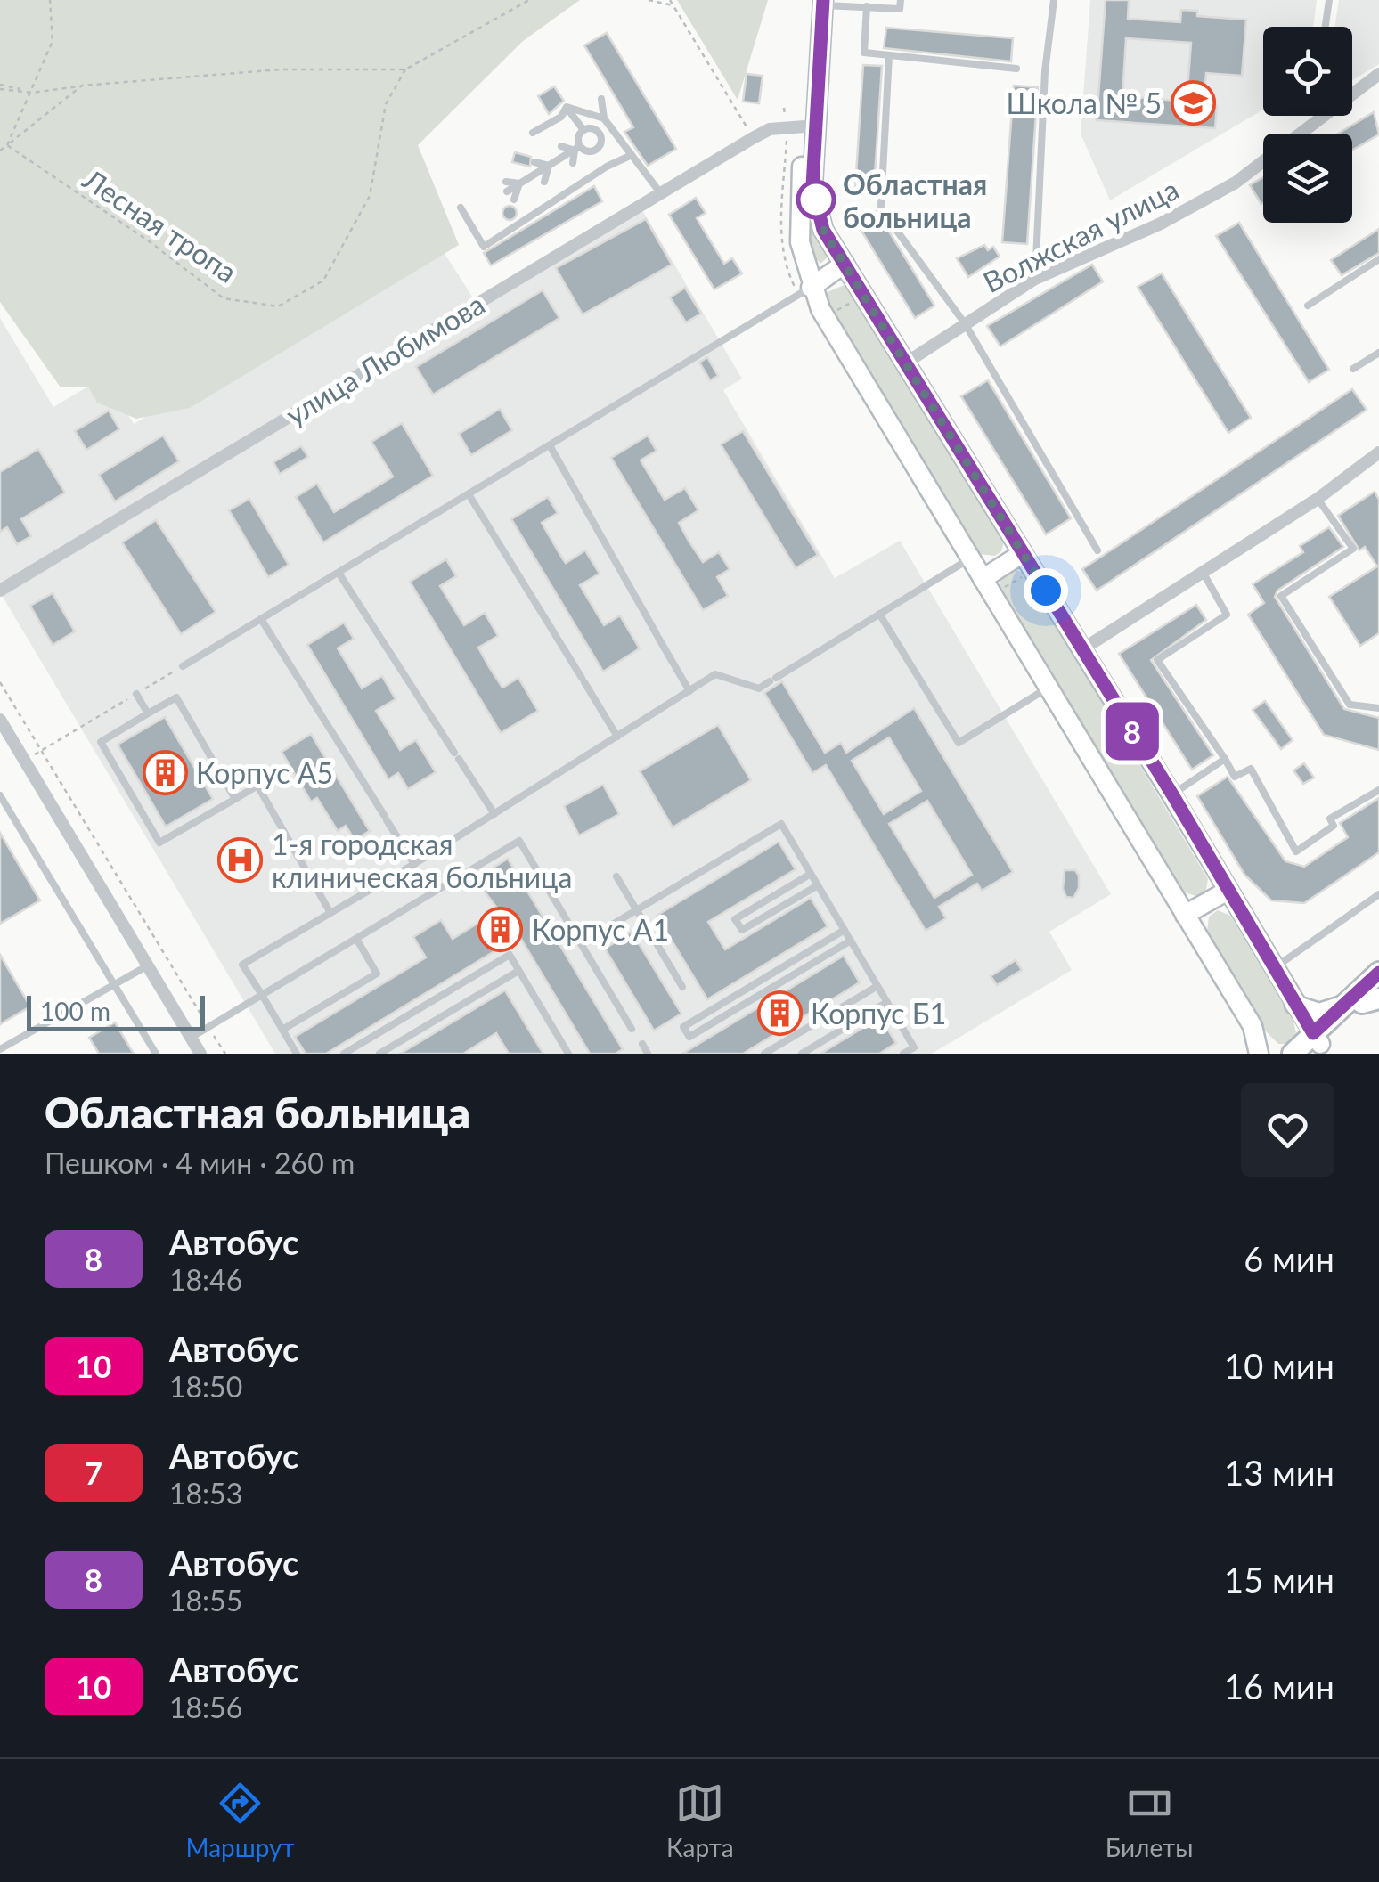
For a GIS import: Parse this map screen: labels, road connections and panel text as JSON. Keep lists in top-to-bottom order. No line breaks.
{"streets":{"street":["Волжская улица","улица Любимова"],"path":["Лесная тропа"]},"places":{"school or university":["Школа № 5"],"other":["Областная больница"],"building":["Корпус А5","Корпус А1","Корпус Б1"],"hospital":["1-я городская клиническая больница"]},"lines":["bus line 8"],"scale_bar":"100 m","page":{"on_map":"8","scale":"100 m","heading":["Областная больница","Пешком · 4 мин · 260 m"],"list":[{"mark":"8","name":"Автобус","note":"18:46","value":"6 мин"},{"mark":"10","name":"Автобус","note":"18:50","value":"10 мин"},{"mark":"7","name":"Автобус","note":"18:53","value":"13 мин"},{"mark":"8","name":"Автобус","note":"18:55","value":"15 мин"},{"mark":"10","name":"Автобус","note":"18:56","value":"16 мин"}],"tabs":["Маршрут","Карта","Билеты"]}}
